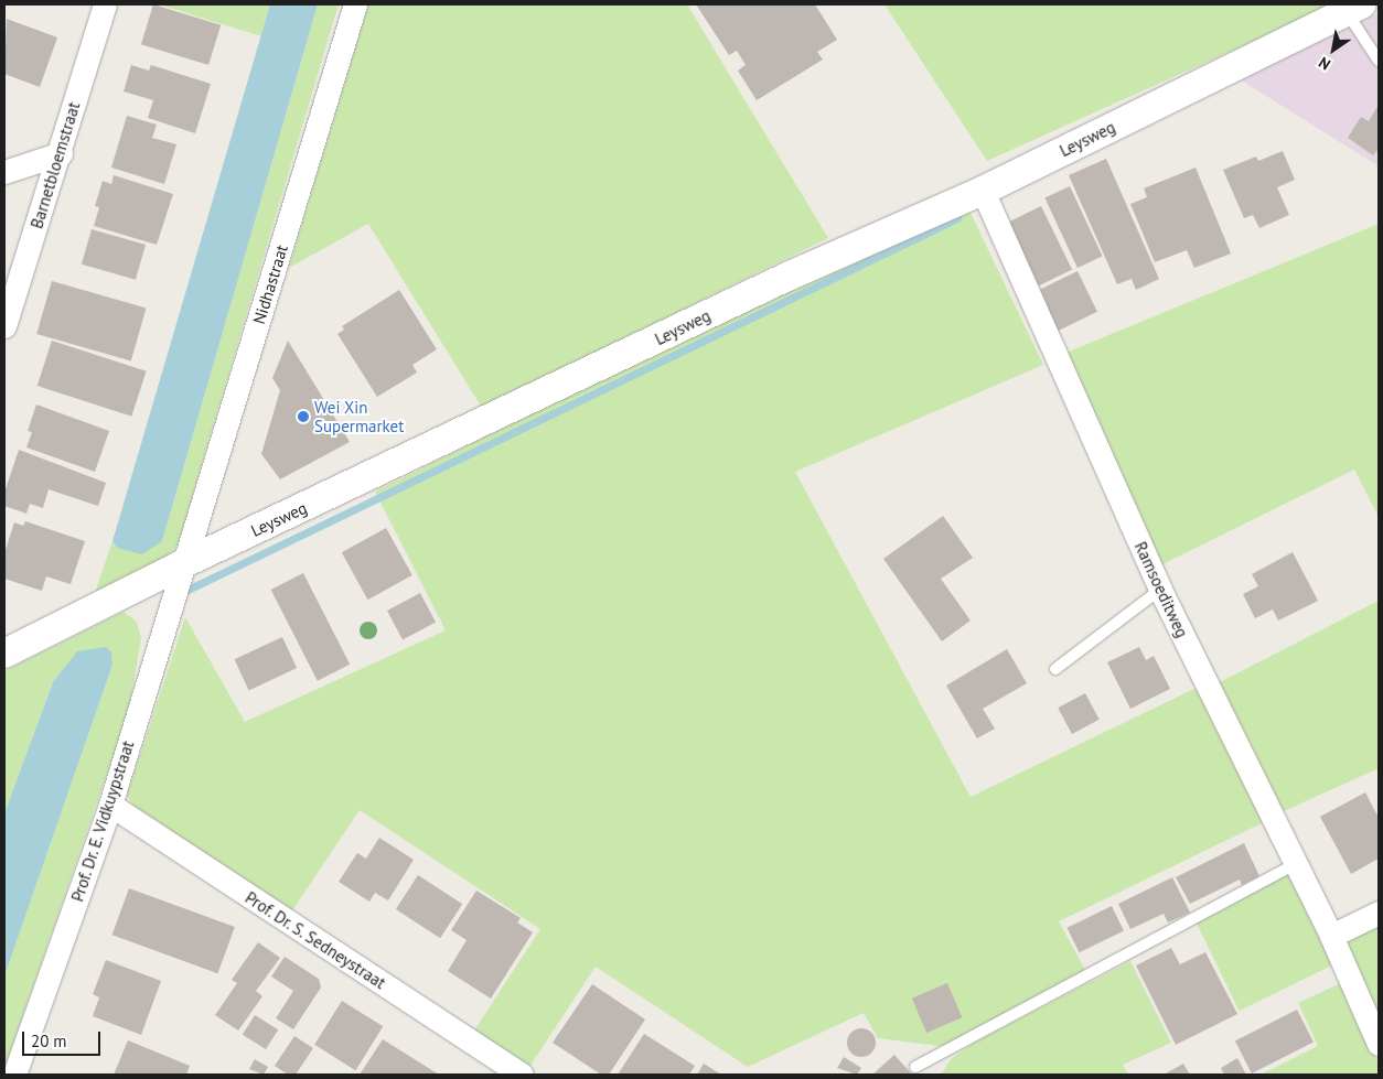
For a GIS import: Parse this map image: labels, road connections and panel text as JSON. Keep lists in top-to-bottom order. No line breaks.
{"streets":{"street":["Leysweg","Barnetbloemstraat","Nidhastraat","Ramsoeditweg","Prof. Dr. E. Vidkuypstraat","Prof. Dr. S. Sedneystraat"]},"crossings":[["Leysweg","Nidhastraat"],["Leysweg","Ramsoeditweg"],["Leysweg","Prof. Dr. E. Vidkuypstraat"],["Nidhastraat","Prof. Dr. E. Vidkuypstraat"],["Prof. Dr. E. Vidkuypstraat","Prof. Dr. S. Sedneystraat"]],"places":["Wei Xin Supermarket"],"scale_bar":"20 m","north":"bottom left"}
